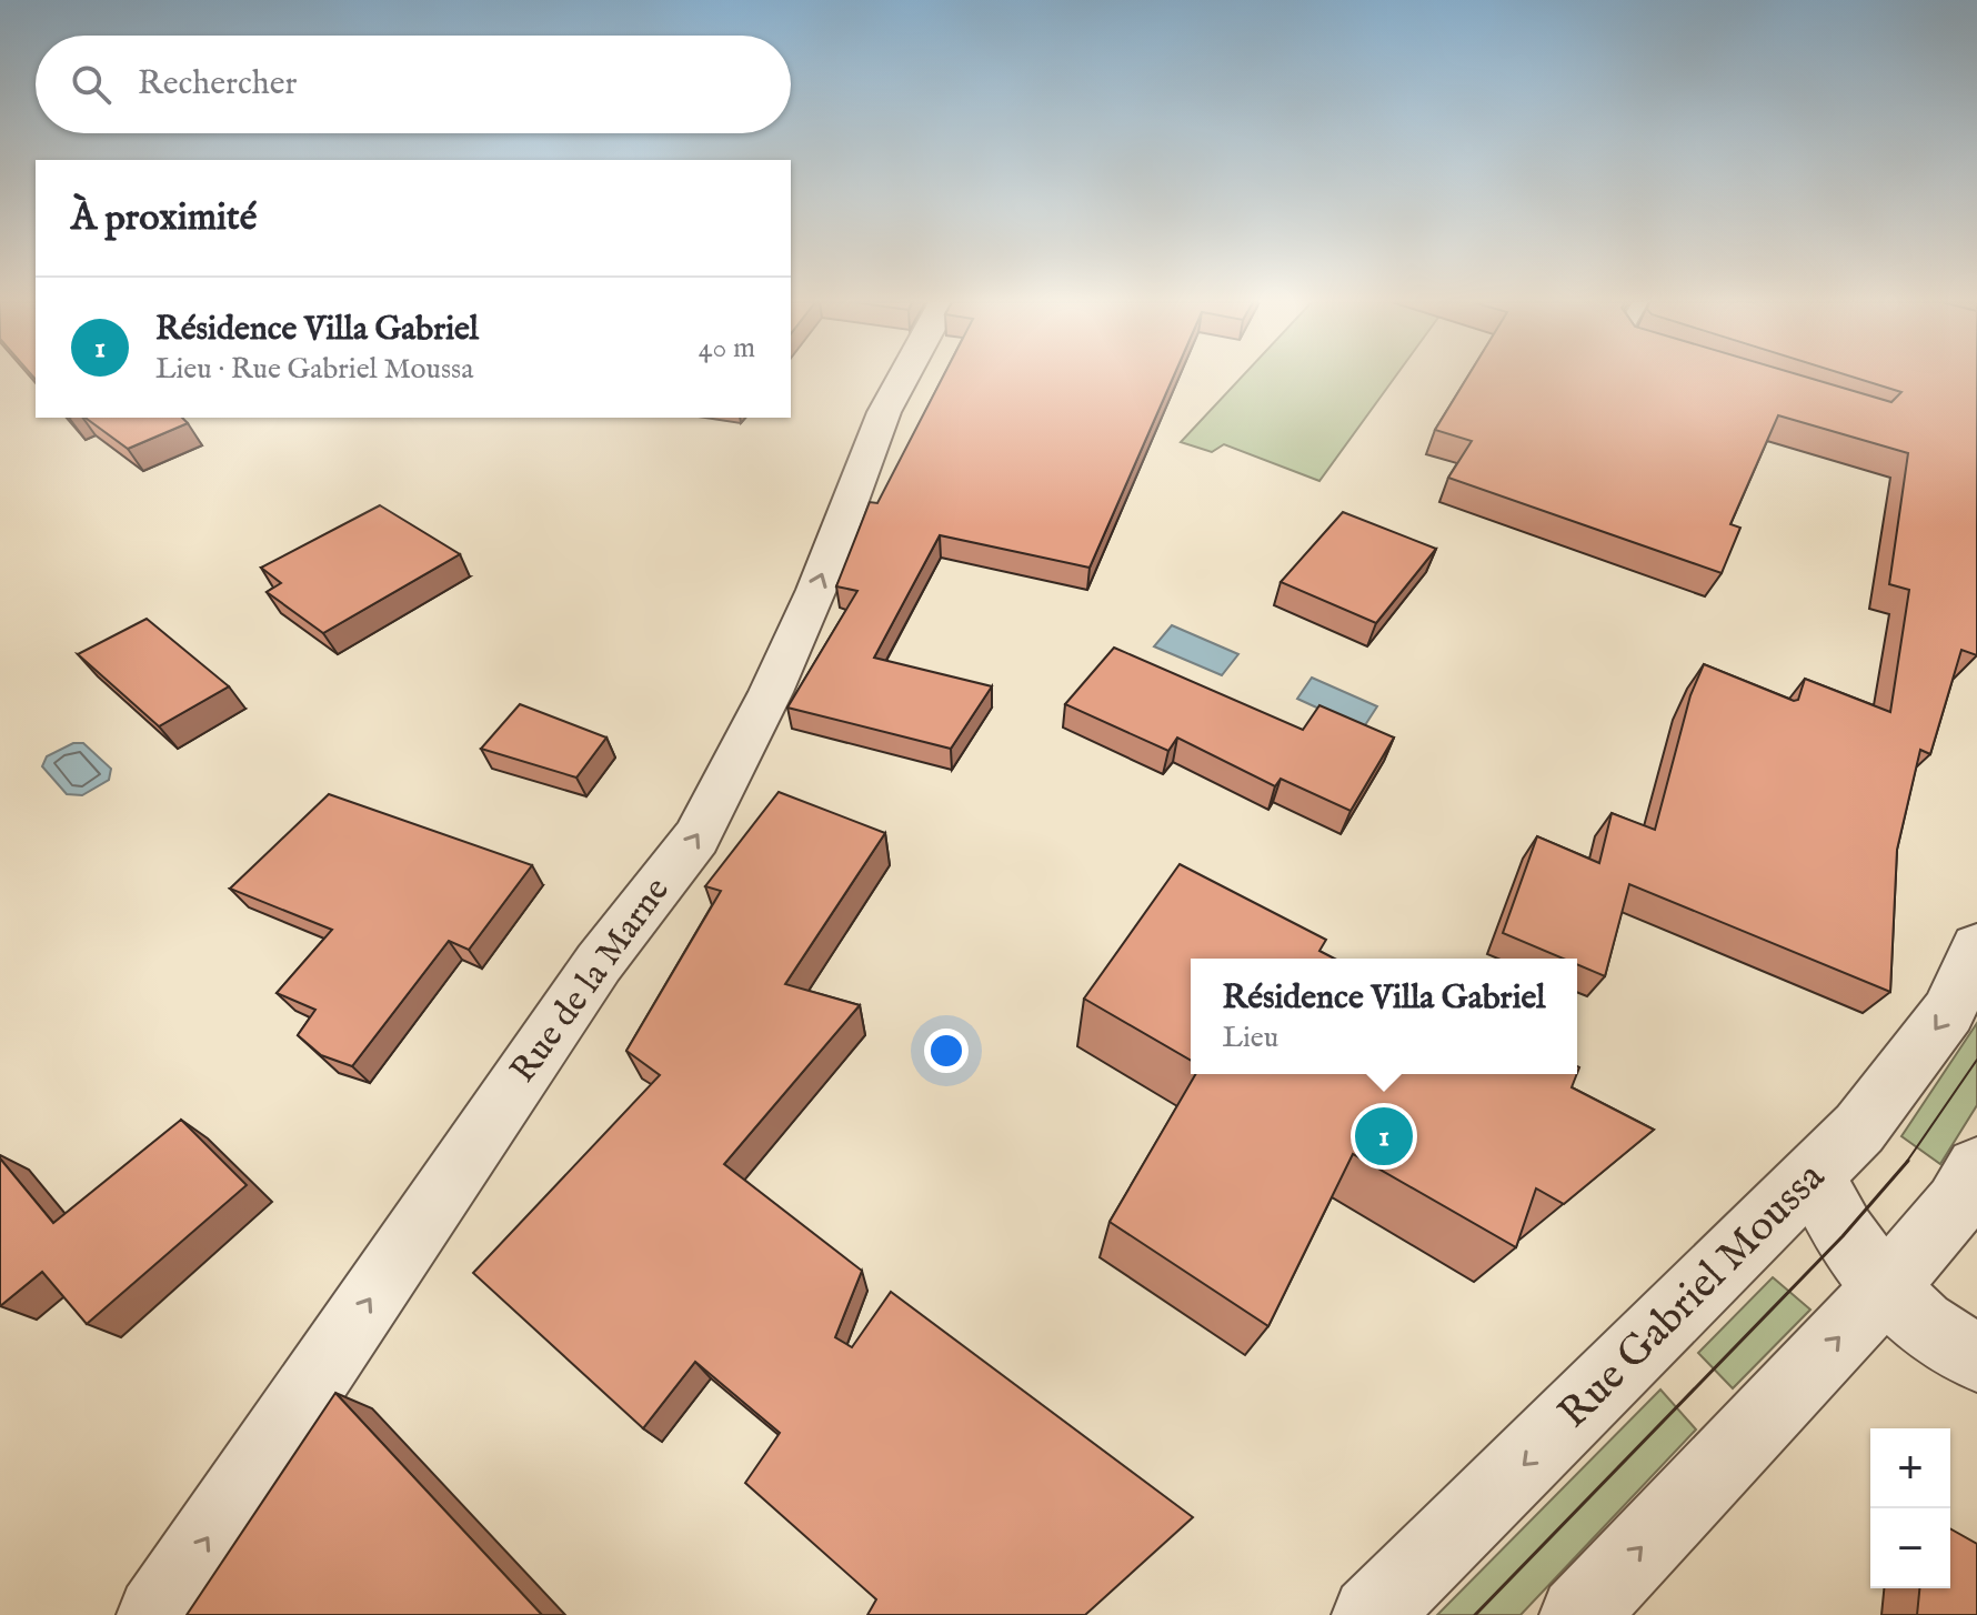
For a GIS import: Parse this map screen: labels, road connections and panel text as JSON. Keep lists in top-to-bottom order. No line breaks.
{"streets":{"street":["Rue de la Marne","Rue Gabriel Moussa"]},"one_way":["Rue de la Marne"],"page":{"search":"Rechercher","heading":"À proximité","list":[{"mark":"1","name":"Résidence Villa Gabriel","note":"Lieu · Rue Gabriel Moussa","value":"40 m"}],"popup":["Résidence Villa Gabriel","Lieu"],"pins":"1","map_buttons":["+","−"]}}
